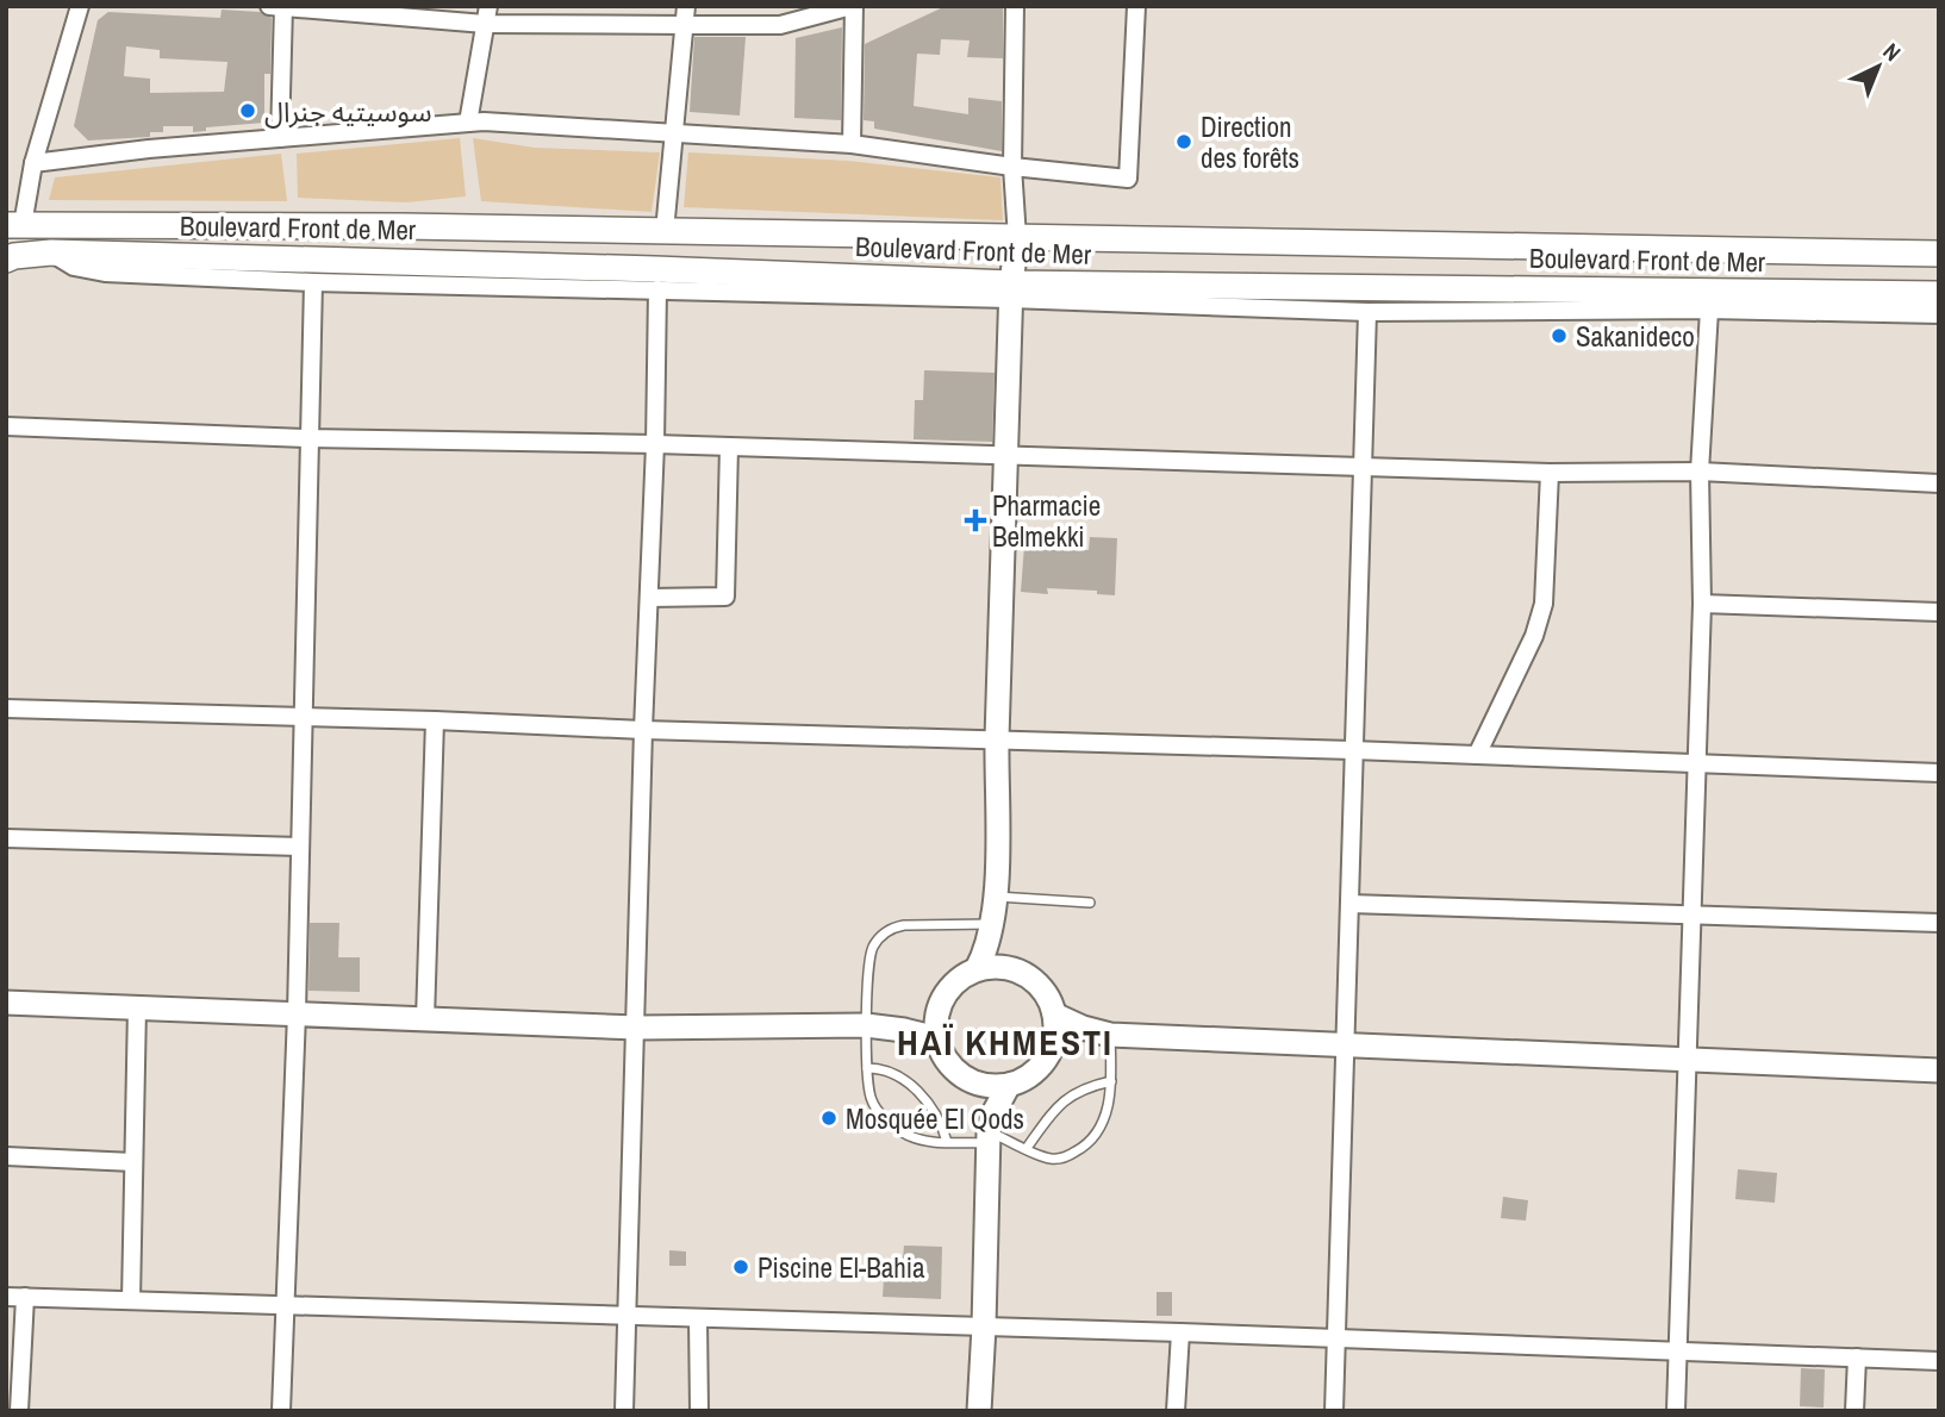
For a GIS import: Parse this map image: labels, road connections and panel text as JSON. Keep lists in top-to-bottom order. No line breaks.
{"streets":{"main road":["Boulevard Front de Mer"]},"districts":["HAÏ KHMESTI"],"places":{"other":["سوسيتيه جنرال","Direction des forêts","Sakanideco","Mosquée El Qods","Piscine El-Bahia"],"health":["Pharmacie Belmekki"]},"north":"top right"}
